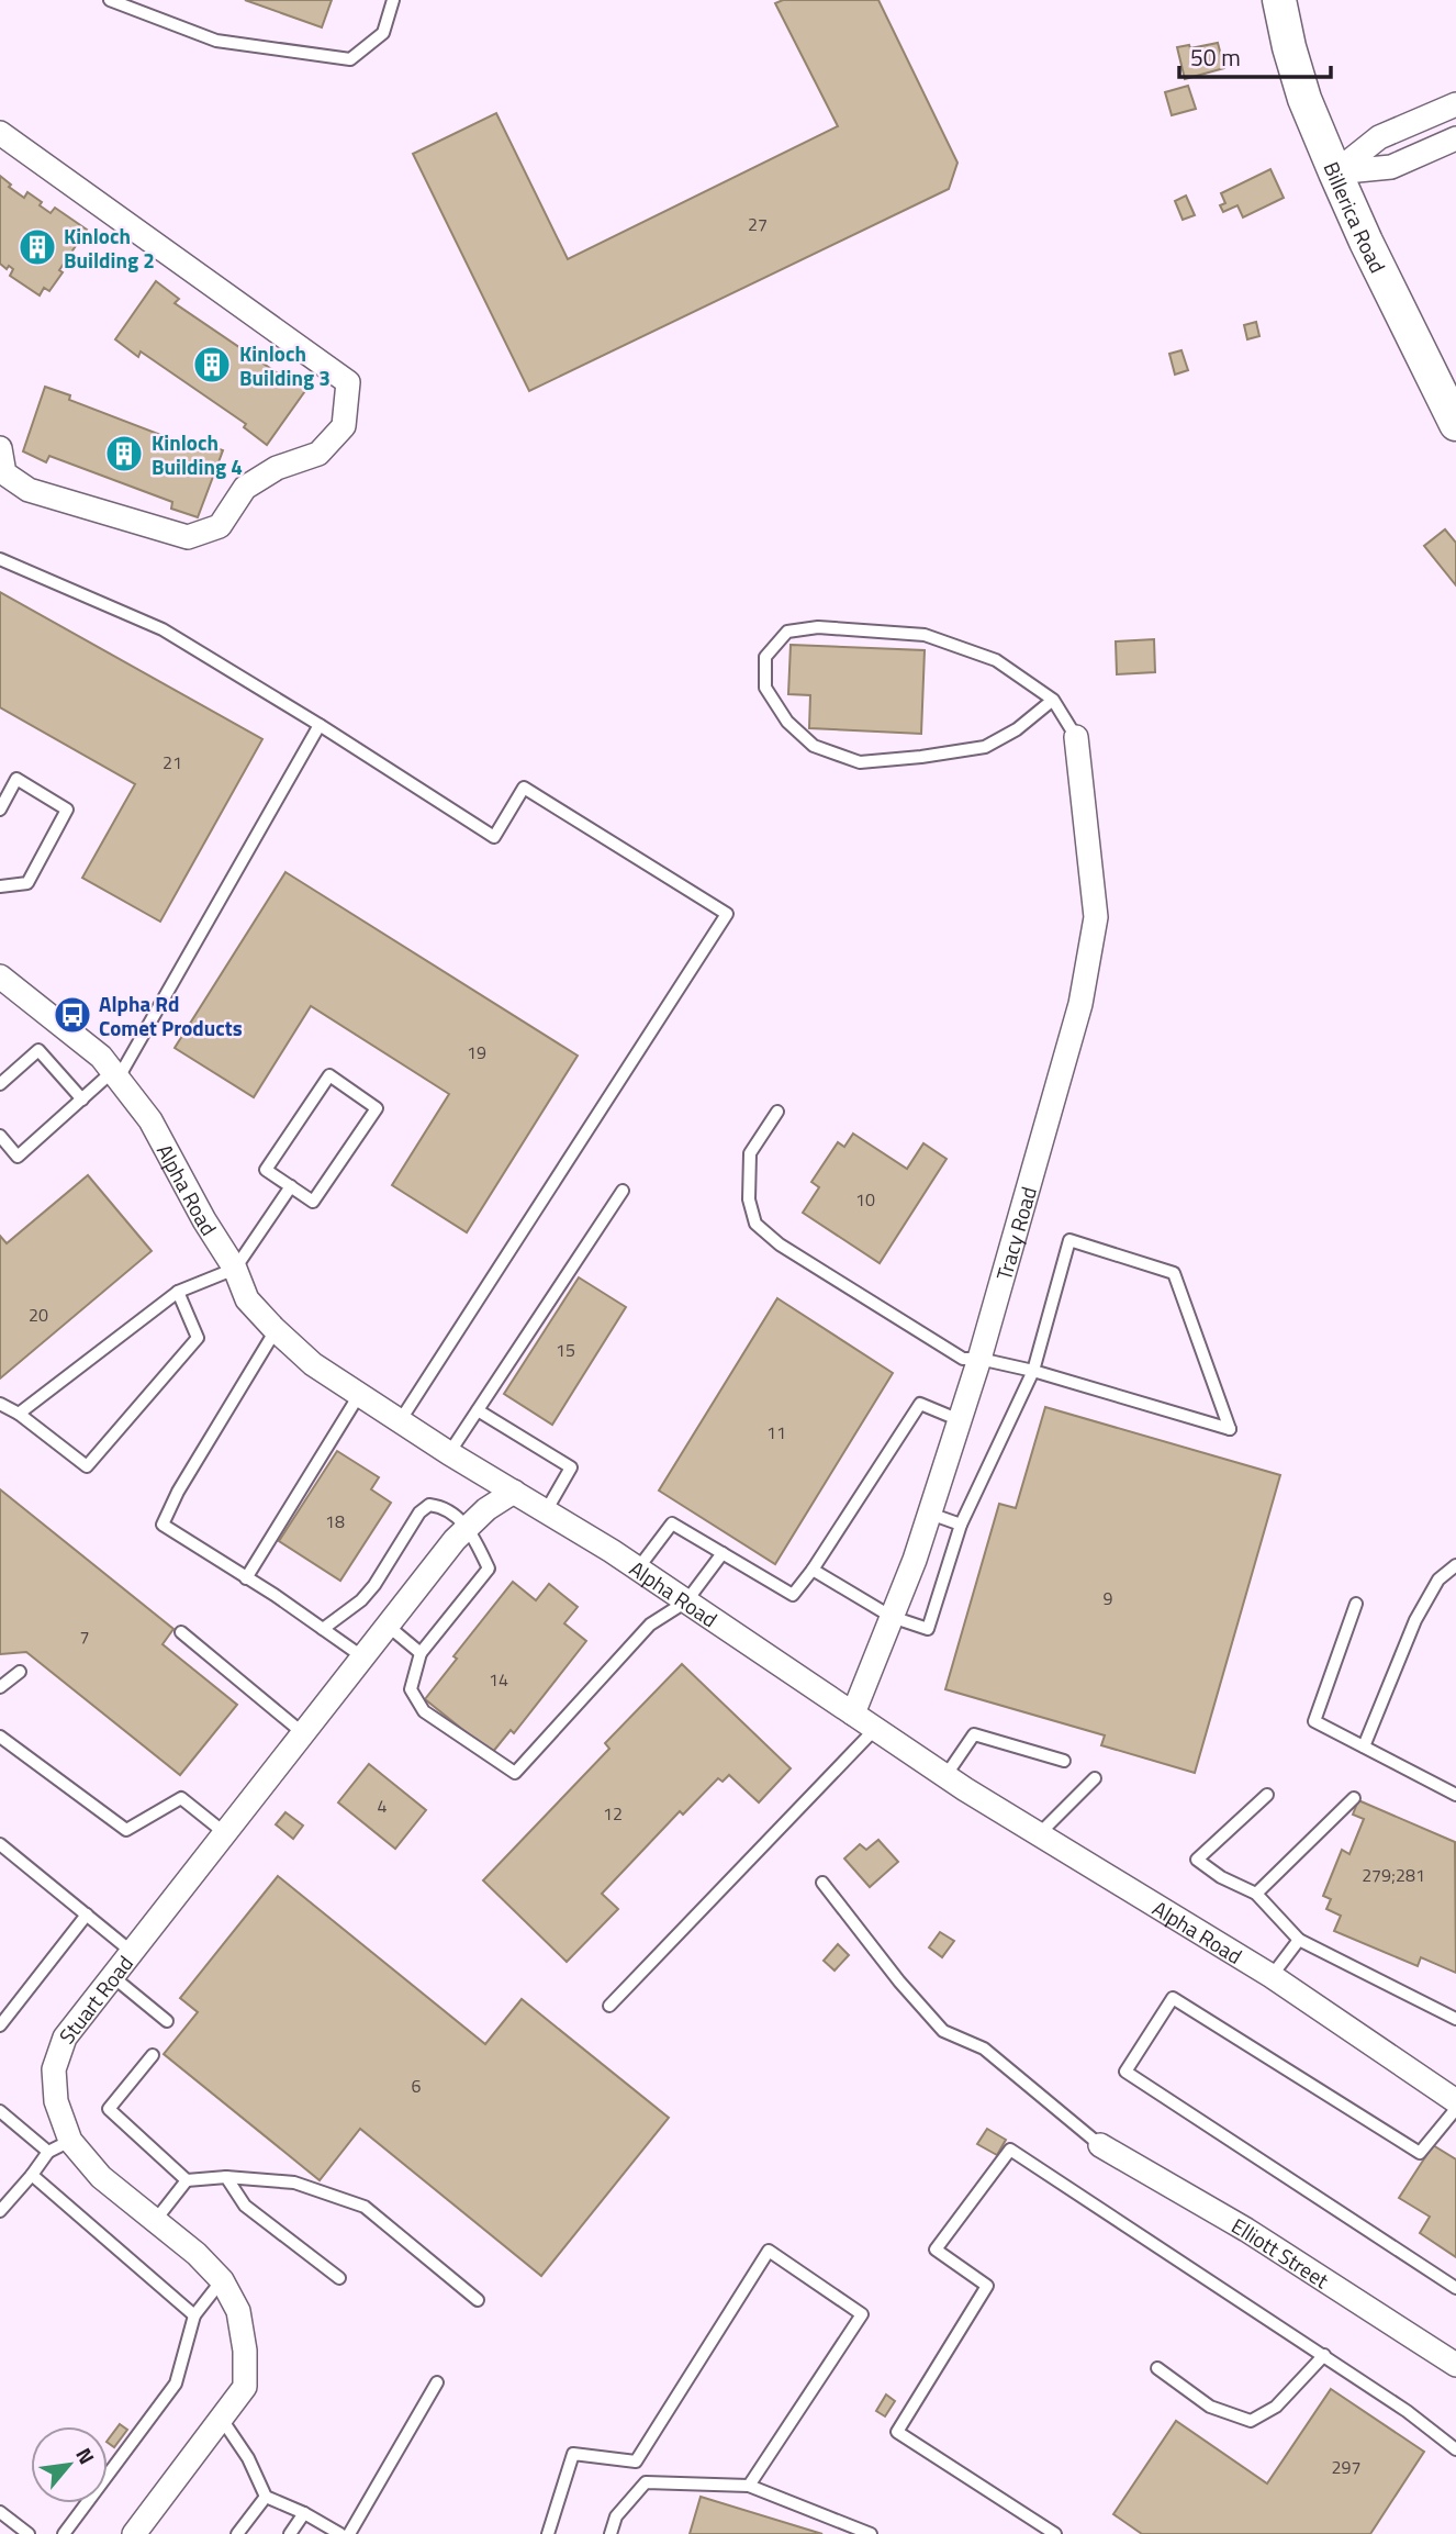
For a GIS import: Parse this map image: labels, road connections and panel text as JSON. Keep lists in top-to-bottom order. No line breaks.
{"streets":{"main road":["Billerica Road"],"street":["Alpha Road","Tracy Road","Stuart Road","Elliott Street"]},"crossings":[["Alpha Road","Tracy Road"],["Alpha Road","Stuart Road"]],"places":{"building":["Kinloch Building 2","Kinloch Building 3","Kinloch Building 4"],"bus stop":["Alpha Rd Comet Products"]},"house_numbers":["27","21","19","10","20","15","11","18","9","7","14","4","12","279;281","6","297"],"scale_bar":"50 m","north":"top right"}
